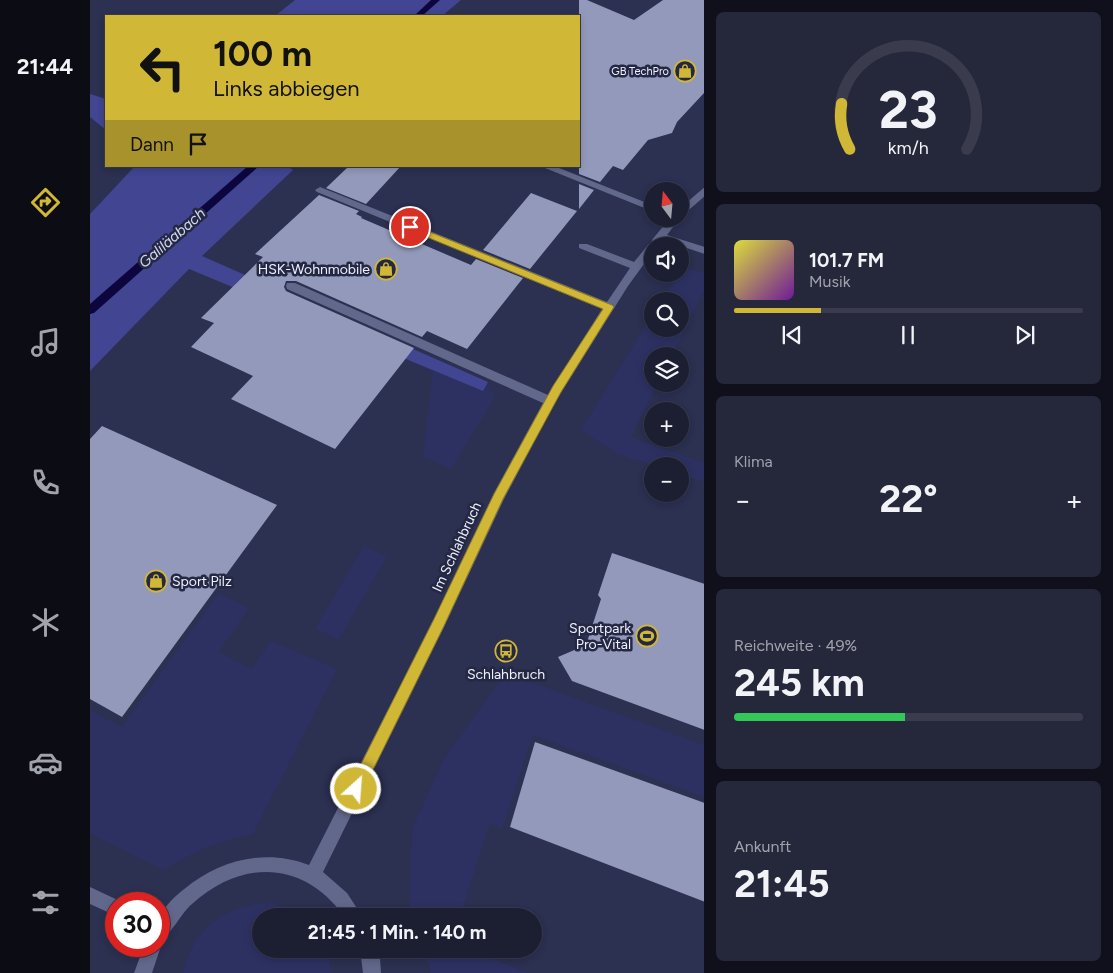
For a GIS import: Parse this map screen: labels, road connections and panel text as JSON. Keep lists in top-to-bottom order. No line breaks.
{"streets":{"street":["Im Schlahbruch"]},"water":["Galiläabach"],"places":{"shop":["GB TechPro","HSK-Wohnmobile","Sport Pilz"],"sports":["Sportpark Pro-Vital"],"bus stop":["Schlahbruch"]},"north":"top","page":{"tabs":"21:44","turn":["100 m","Links abbiegen"],"then":"Dann","map_buttons":["+","−"],"song":["101.7 FM","Musik"],"tile":["Klima",["Reichweite · 49%","245 km"],["Ankunft","21:45"]],"heat":["−","22°","+"],"limit":"30","trip":"21:45 · 1 Min. · 140 m","gauge":["23","km/h"]}}
